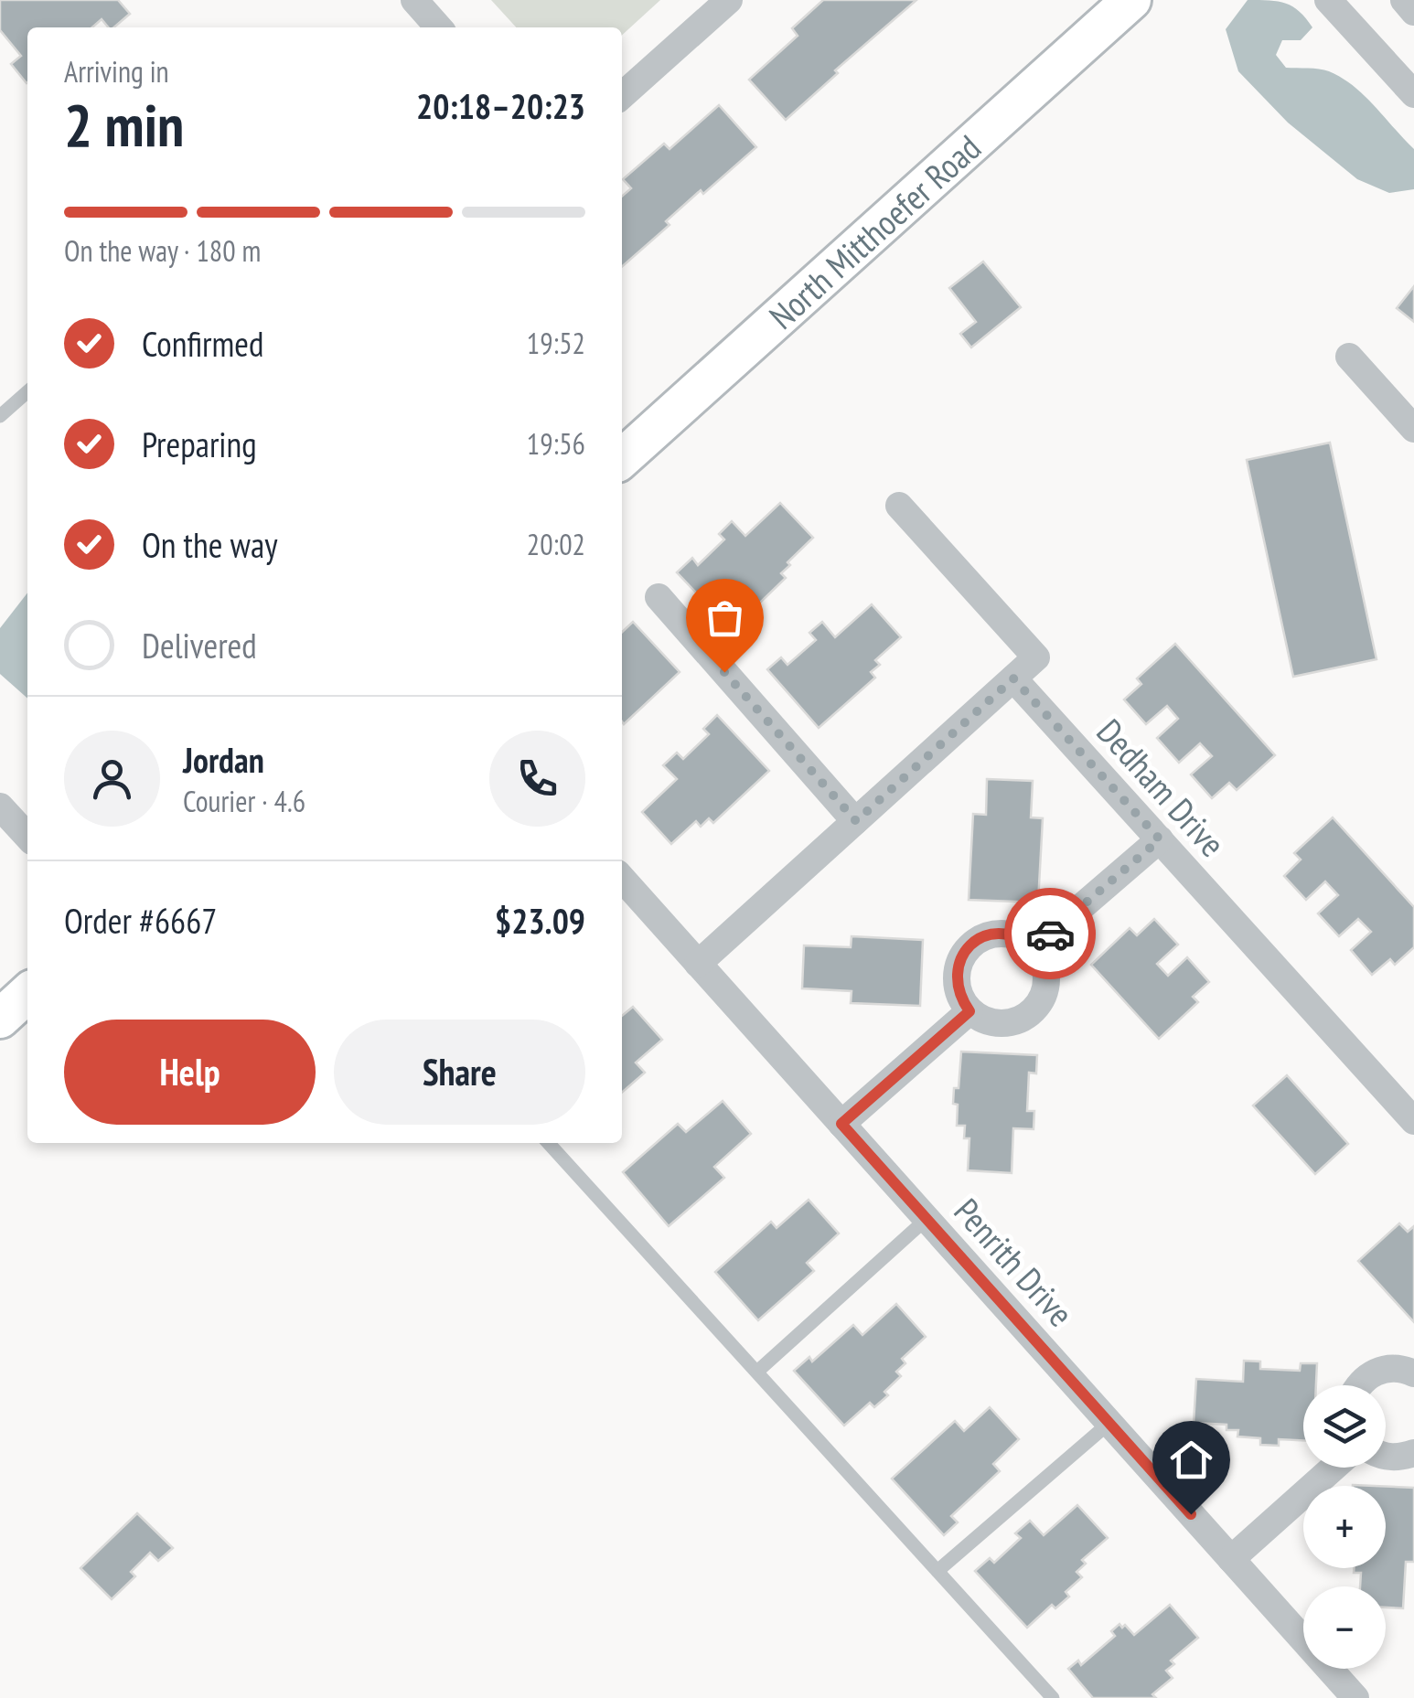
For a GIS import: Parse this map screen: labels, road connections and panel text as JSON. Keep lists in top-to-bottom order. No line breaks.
{"streets":{"main road":["North Mitthoefer Road"],"street":["Dedham Drive","Penrith Drive"]},"page":{"heading":["2 min","Arriving in","20:18–20:23"],"panel":["Jordan","Courier · 4.6","Order #6667","$23.09"],"bar":"On the way · 180 m","list":[["Confirmed","19:52"],["Preparing","19:56"],["On the way","20:02"],"Delivered"],"buttons":["Help","Share"],"map_buttons":["+","−"]}}
